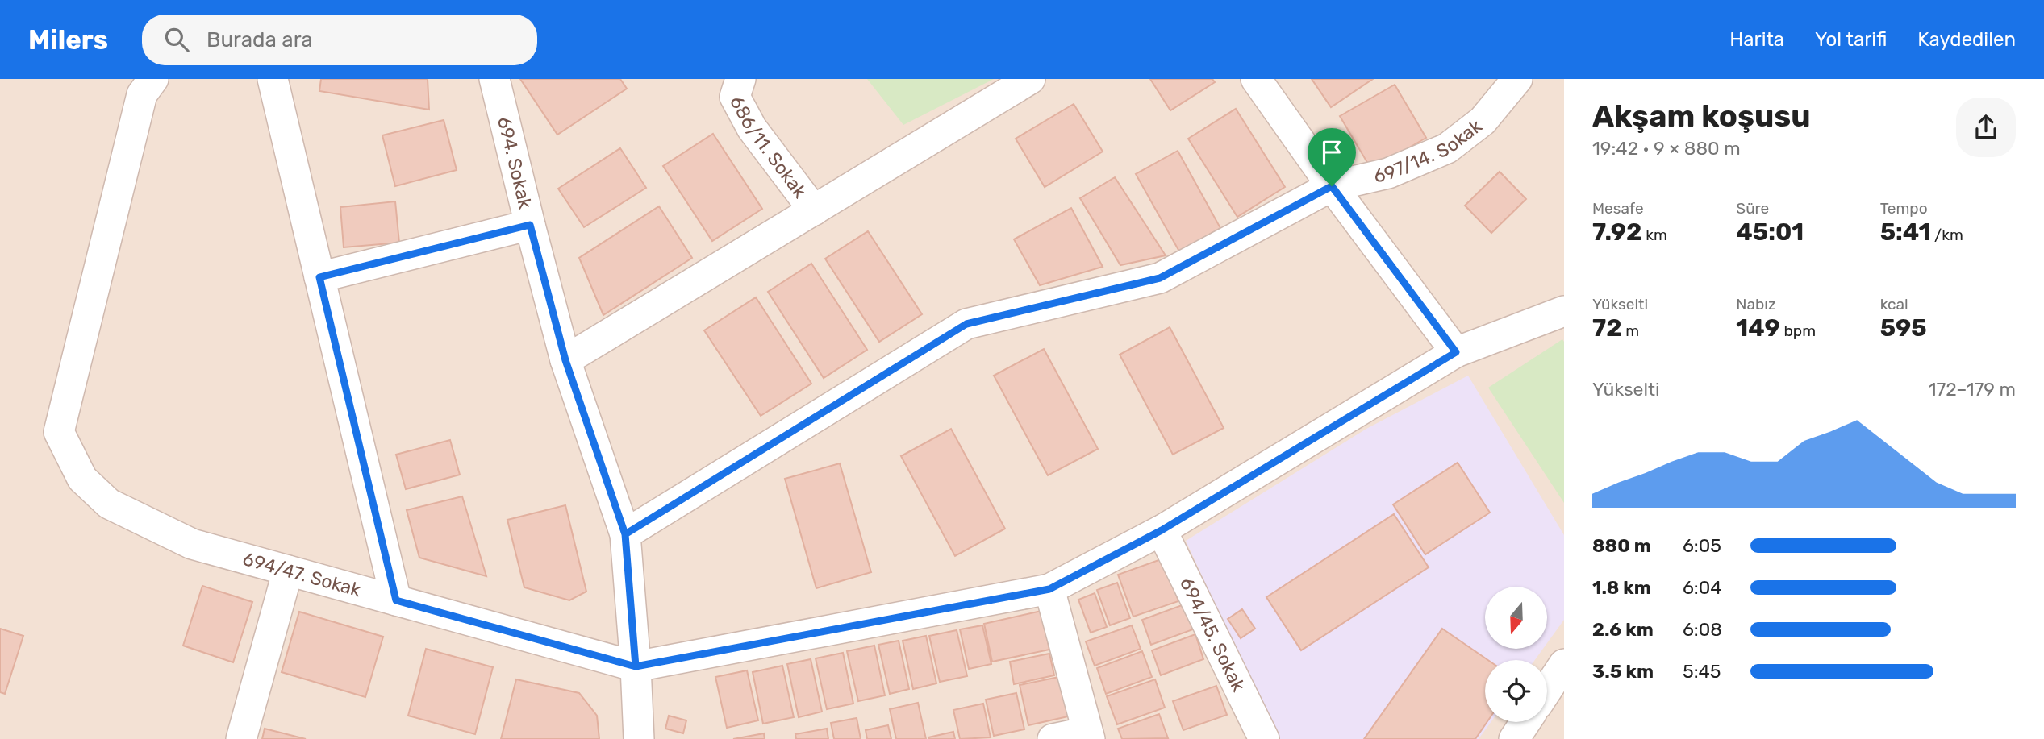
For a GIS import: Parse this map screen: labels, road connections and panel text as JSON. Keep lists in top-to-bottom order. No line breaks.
{"streets":{"street":["686/11. Sokak","697/14. Sokak","694. Sokak","694/47. Sokak","694/45. Sokak"]},"crossings":[["697/14. Sokak","694. Sokak"],["694. Sokak","694/47. Sokak"],["694/47. Sokak","694/45. Sokak"]],"north":"bottom","page":{"header":"Milers","search":"Burada ara","nav":["Harita","Yol tarifi","Kaydedilen"],"heading":["Akşam koşusu","19:42 · 9 × 880 m"],"stats":[["Mesafe","7.92 km"],["Süre","45:01"],["Tempo","5:41 /km"],["Yükselti","72 m"],["Nabız","149 bpm"],["kcal","595"]],"chart":["Yükselti","172–179 m"],"list":[{"name":"880 m","note":"6:05"},{"name":"1.8 km","note":"6:04"},{"name":"2.6 km","note":"6:08"},{"name":"3.5 km","note":"5:45"}]}}
